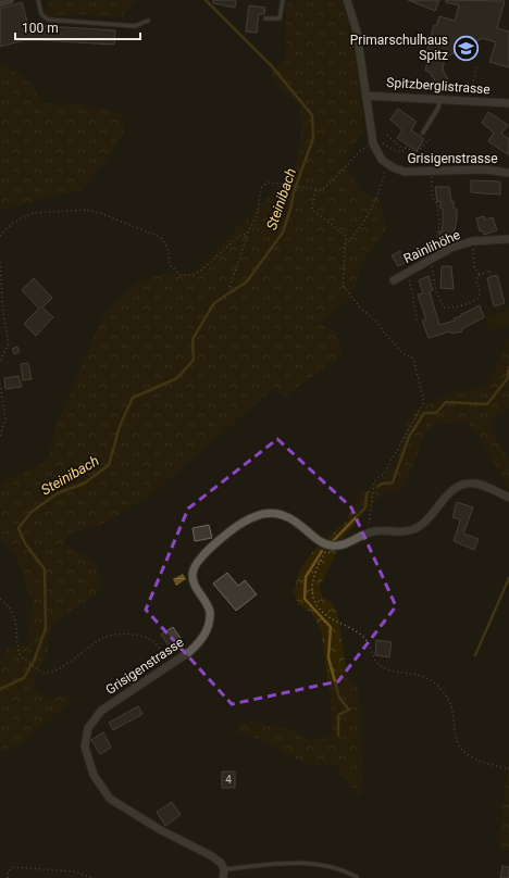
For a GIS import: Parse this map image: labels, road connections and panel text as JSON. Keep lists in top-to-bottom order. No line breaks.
{"streets":{"street":["Spitzberglistrasse","Grisigenstrasse","Rainlihöhe"]},"water":["Steinibach"],"places":{"school or university":["Primarschulhaus Spitz"]},"house_numbers":["4"],"scale_bar":"100 m"}
